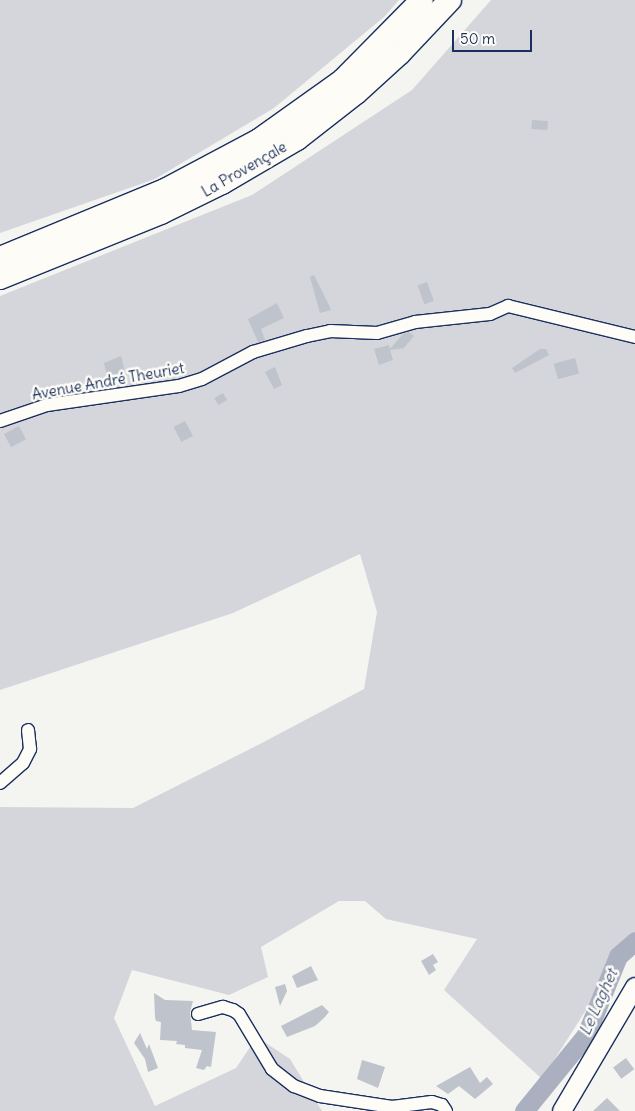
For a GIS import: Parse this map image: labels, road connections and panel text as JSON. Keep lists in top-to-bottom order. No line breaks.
{"streets":{"highway":["La Provençale"],"street":["Avenue André Theuriet"]},"water":["Le Laghet"],"scale_bar":"50 m"}
